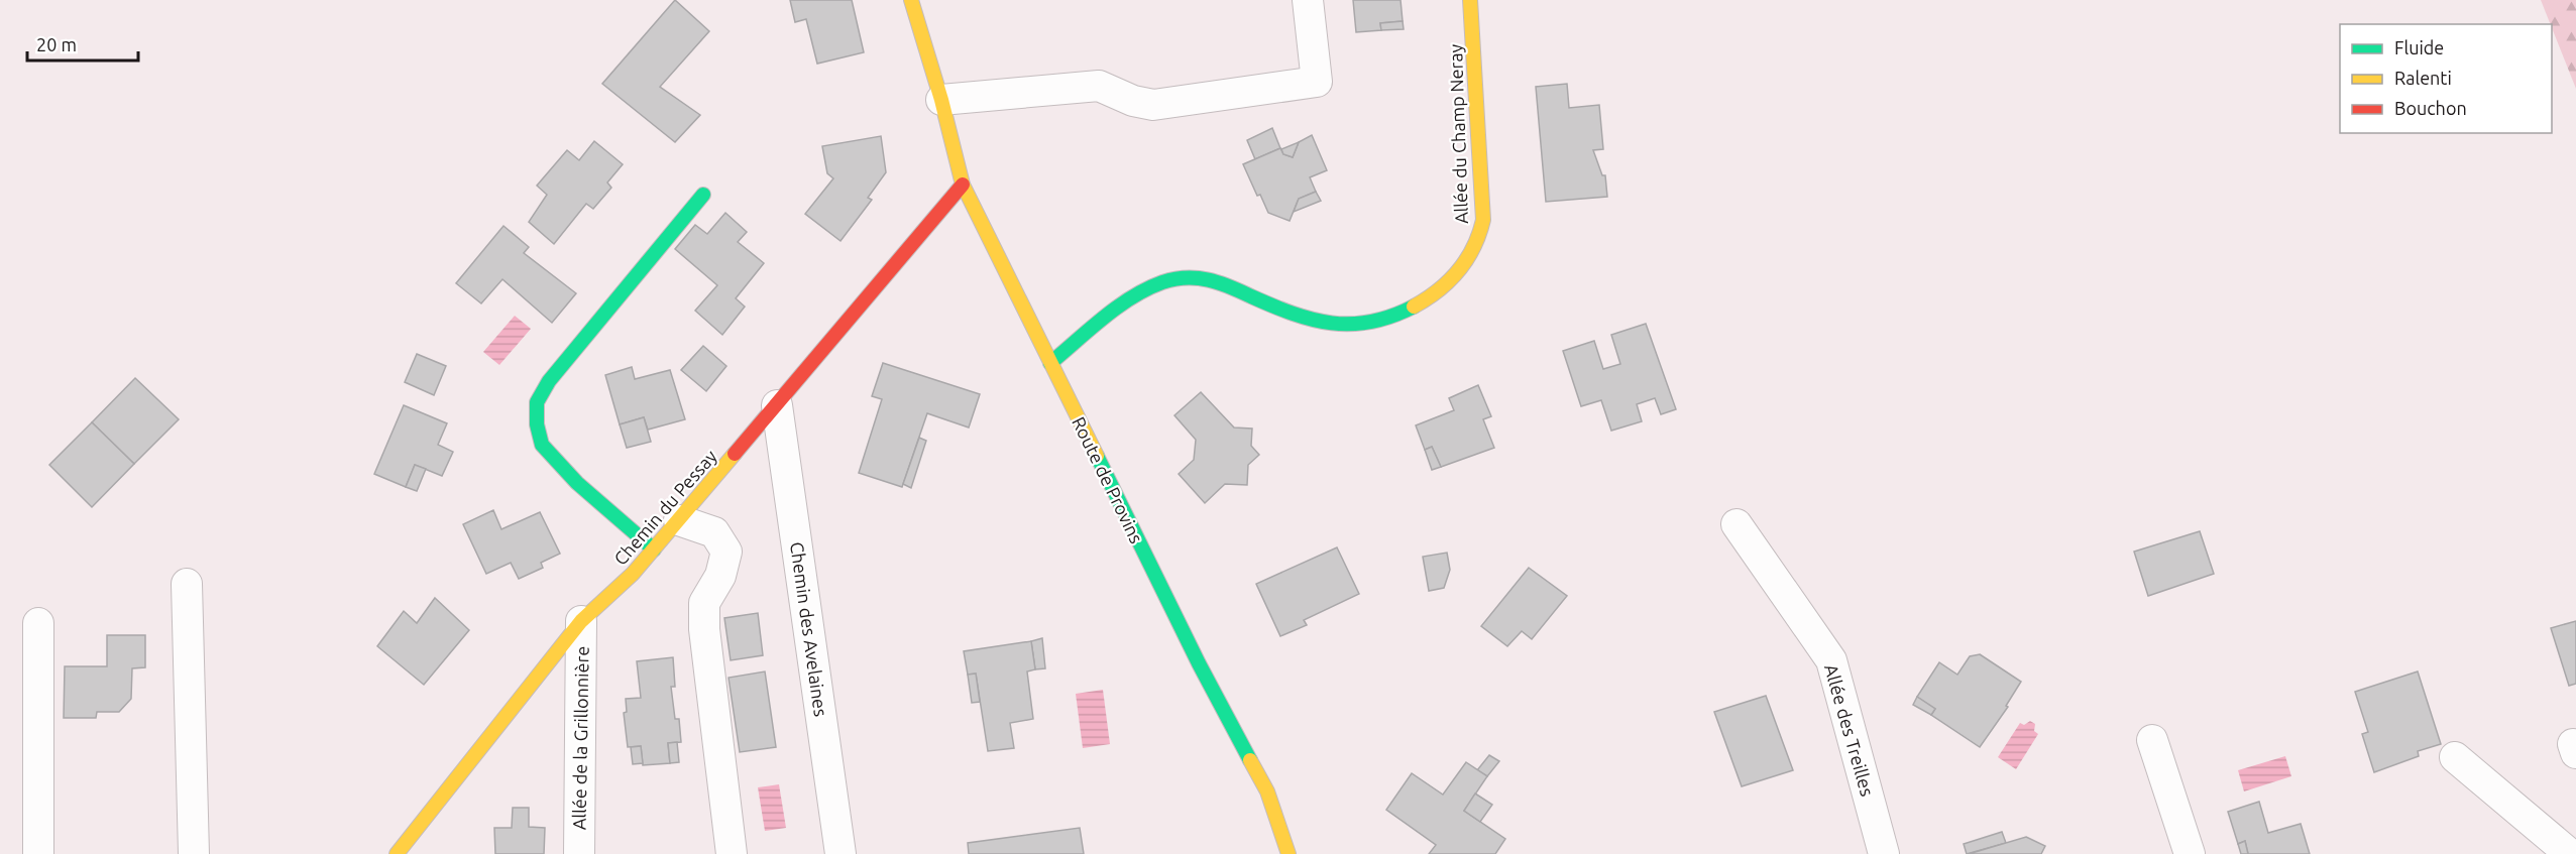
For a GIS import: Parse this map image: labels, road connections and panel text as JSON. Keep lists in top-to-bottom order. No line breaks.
{"streets":{"street":["Allée du Champ Neray","Route de Provins","Chemin du Pessay","Chemin des Avelaines","Allée des Treilles","Allée de la Grillonnière"]},"crossings":[["Allée du Champ Neray","Route de Provins"],["Route de Provins","Chemin du Pessay"],["Chemin du Pessay","Chemin des Avelaines"],["Chemin du Pessay","Allée de la Grillonnière"]],"legend":["Fluide","Ralenti","Bouchon"],"scale_bar":"20 m"}
